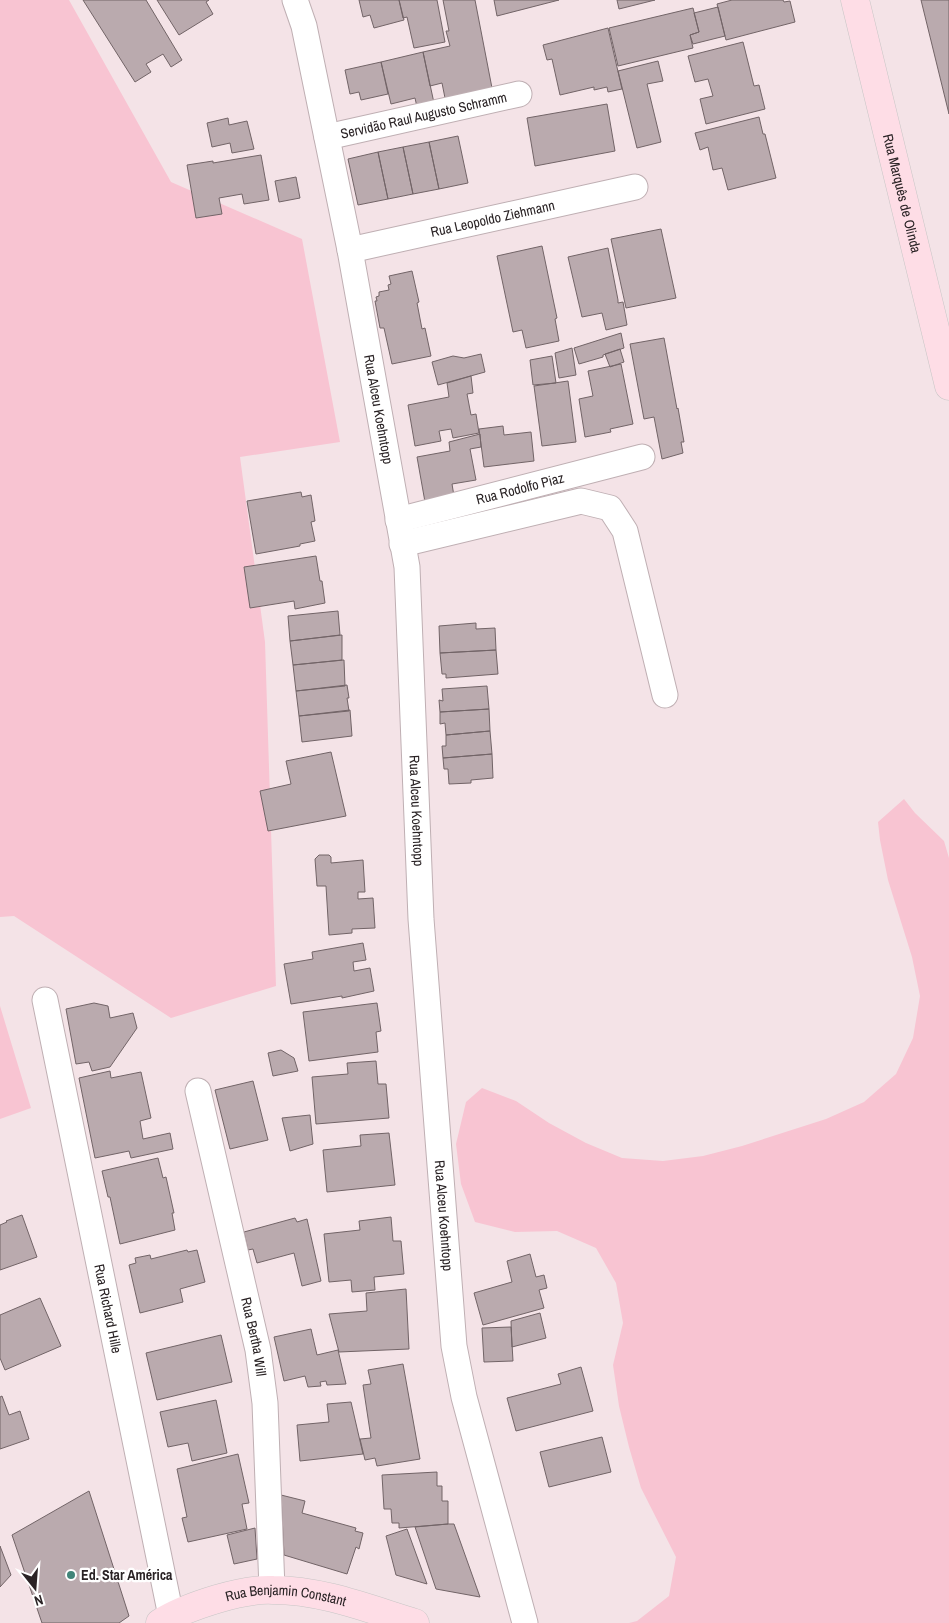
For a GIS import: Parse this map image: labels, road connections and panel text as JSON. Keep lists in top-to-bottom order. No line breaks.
{"streets":{"main road":["Rua Marquês de Olinda","Rua Benjamin Constant"],"street":["Servidão Raul Augusto Schramm","Rua Leopoldo Ziehmann","Rua Alceu Koehntopp","Rua Rodolfo Piaz","Rua Richard Hille","Rua Bertha Will"]},"crossings":[["Servidão Raul Augusto Schramm","Rua Alceu Koehntopp"],["Rua Leopoldo Ziehmann","Rua Alceu Koehntopp"],["Rua Alceu Koehntopp","Rua Rodolfo Piaz"],["Rua Richard Hille","Rua Benjamin Constant"],["Rua Bertha Will","Rua Benjamin Constant"]],"places":["Ed. Star América"],"north":"bottom"}
